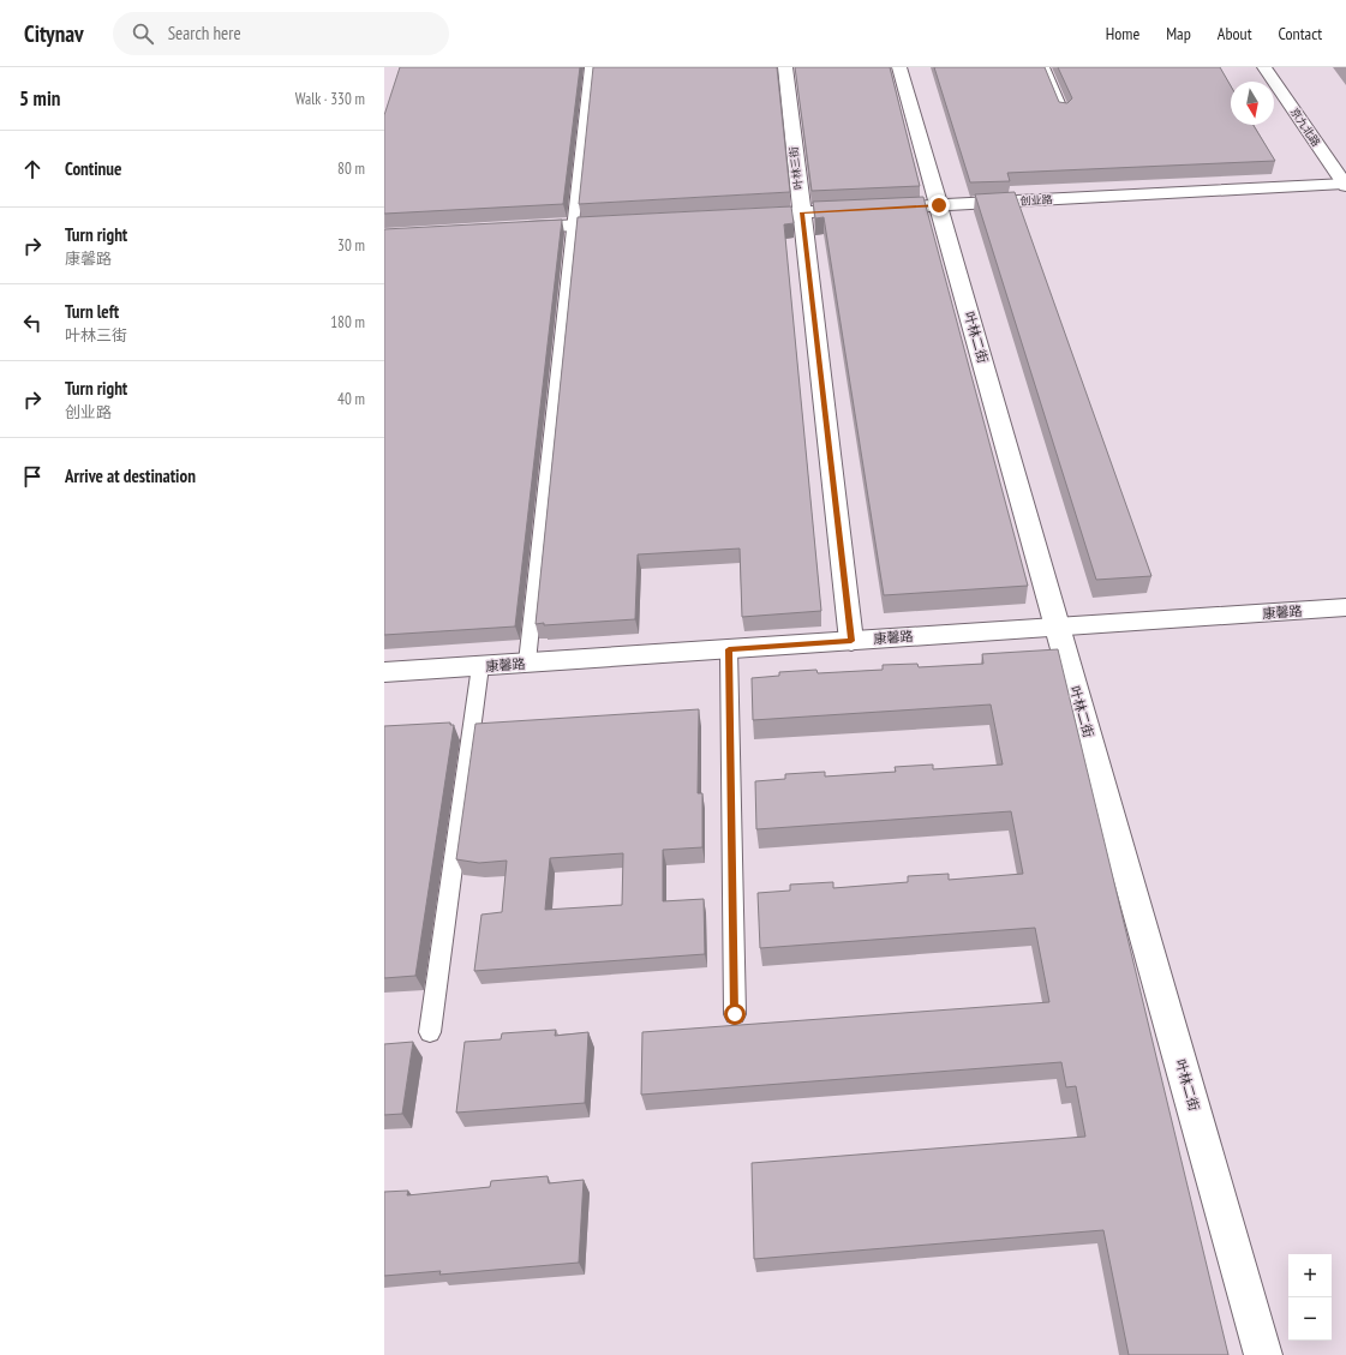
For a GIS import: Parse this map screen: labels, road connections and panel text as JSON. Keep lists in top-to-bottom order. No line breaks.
{"streets":{"street":["京九北路","叶林三街","创业路","叶林二街","康馨路"]},"crossings":[["京九北路","创业路"],["叶林三街","康馨路"],["创业路","叶林二街"],["叶林二街","康馨路"]],"north":"bottom","page":{"header":"Citynav","search":"Search here","nav":["Home","Map","About","Contact"],"heading":["5 min","Walk · 330 m"],"list":[["Continue","80 m"],["Turn right","康馨路","30 m"],["Turn left","叶林三街","180 m"],["Turn right","创业路","40 m"],"Arrive at destination"],"map_buttons":["+","−"]}}
